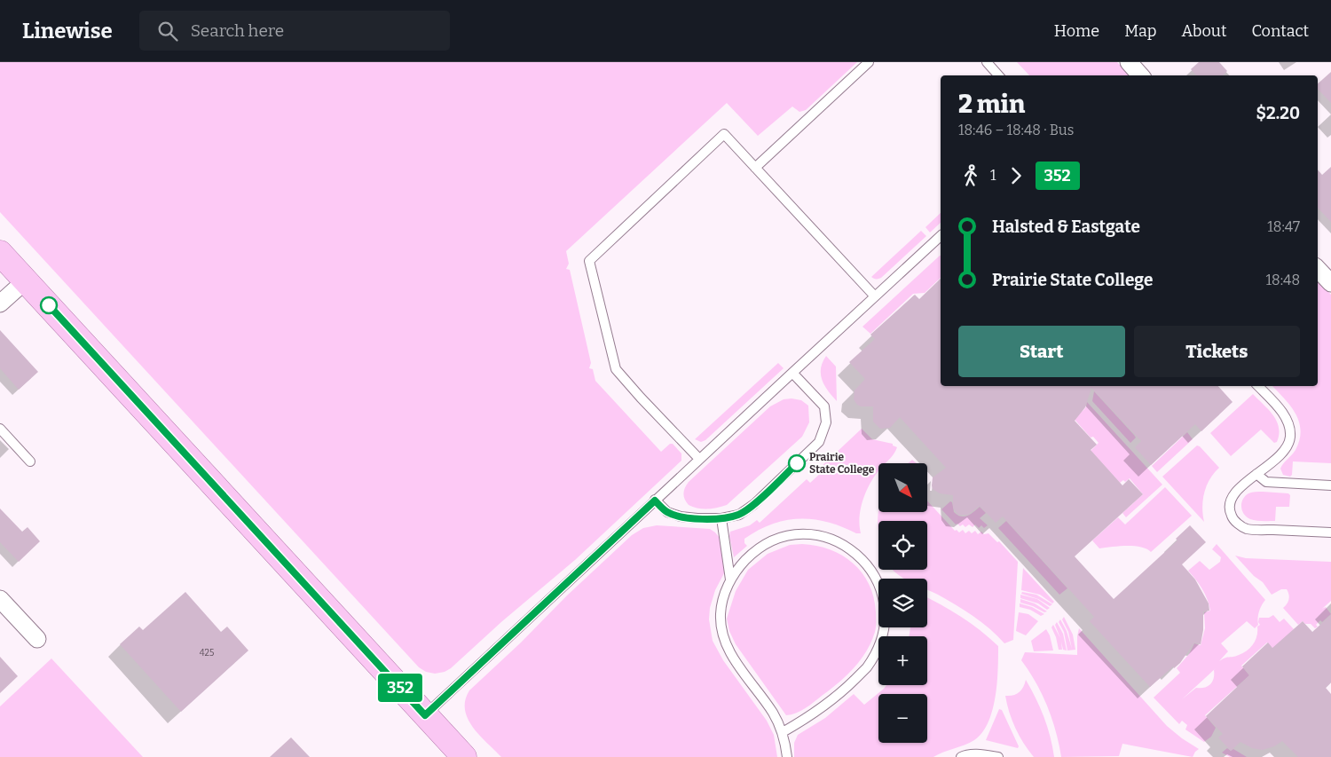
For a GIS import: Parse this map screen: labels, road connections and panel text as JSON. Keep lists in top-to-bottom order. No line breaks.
{"places":["Prairie State College"],"lines":["bus line 352"],"house_numbers":["425"],"north":"bottom right","page":{"header":"Linewise","search":"Search here","nav":["Home","Map","About","Contact"],"on_map":"352","heading":["2 min","18:46 – 18:48 · Bus","$2.20"],"legs":["1","352"],"list":[{"name":"Halsted & Eastgate","value":"18:47"},{"name":"Prairie State College","value":"18:48"}],"buttons":["Start","Tickets"],"map_buttons":["+","−"]}}
